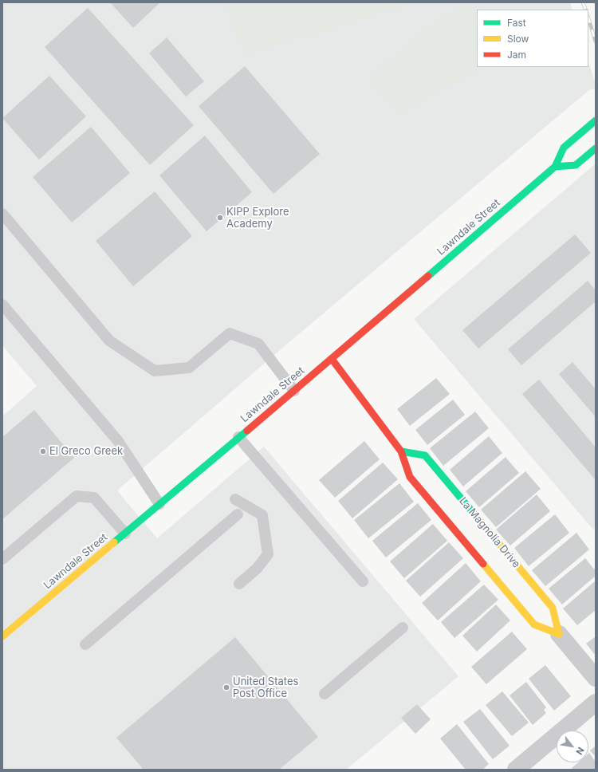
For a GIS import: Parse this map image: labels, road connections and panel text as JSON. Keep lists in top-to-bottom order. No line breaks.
{"streets":{"main road":["Lawndale Street","La Magnolia Drive"]},"crossings":[["Lawndale Street","La Magnolia Drive"]],"places":["KIPP Explore Academy","El Greco Greek","United States Post Office"],"legend":["Fast","Slow","Jam"],"north":"bottom right"}
